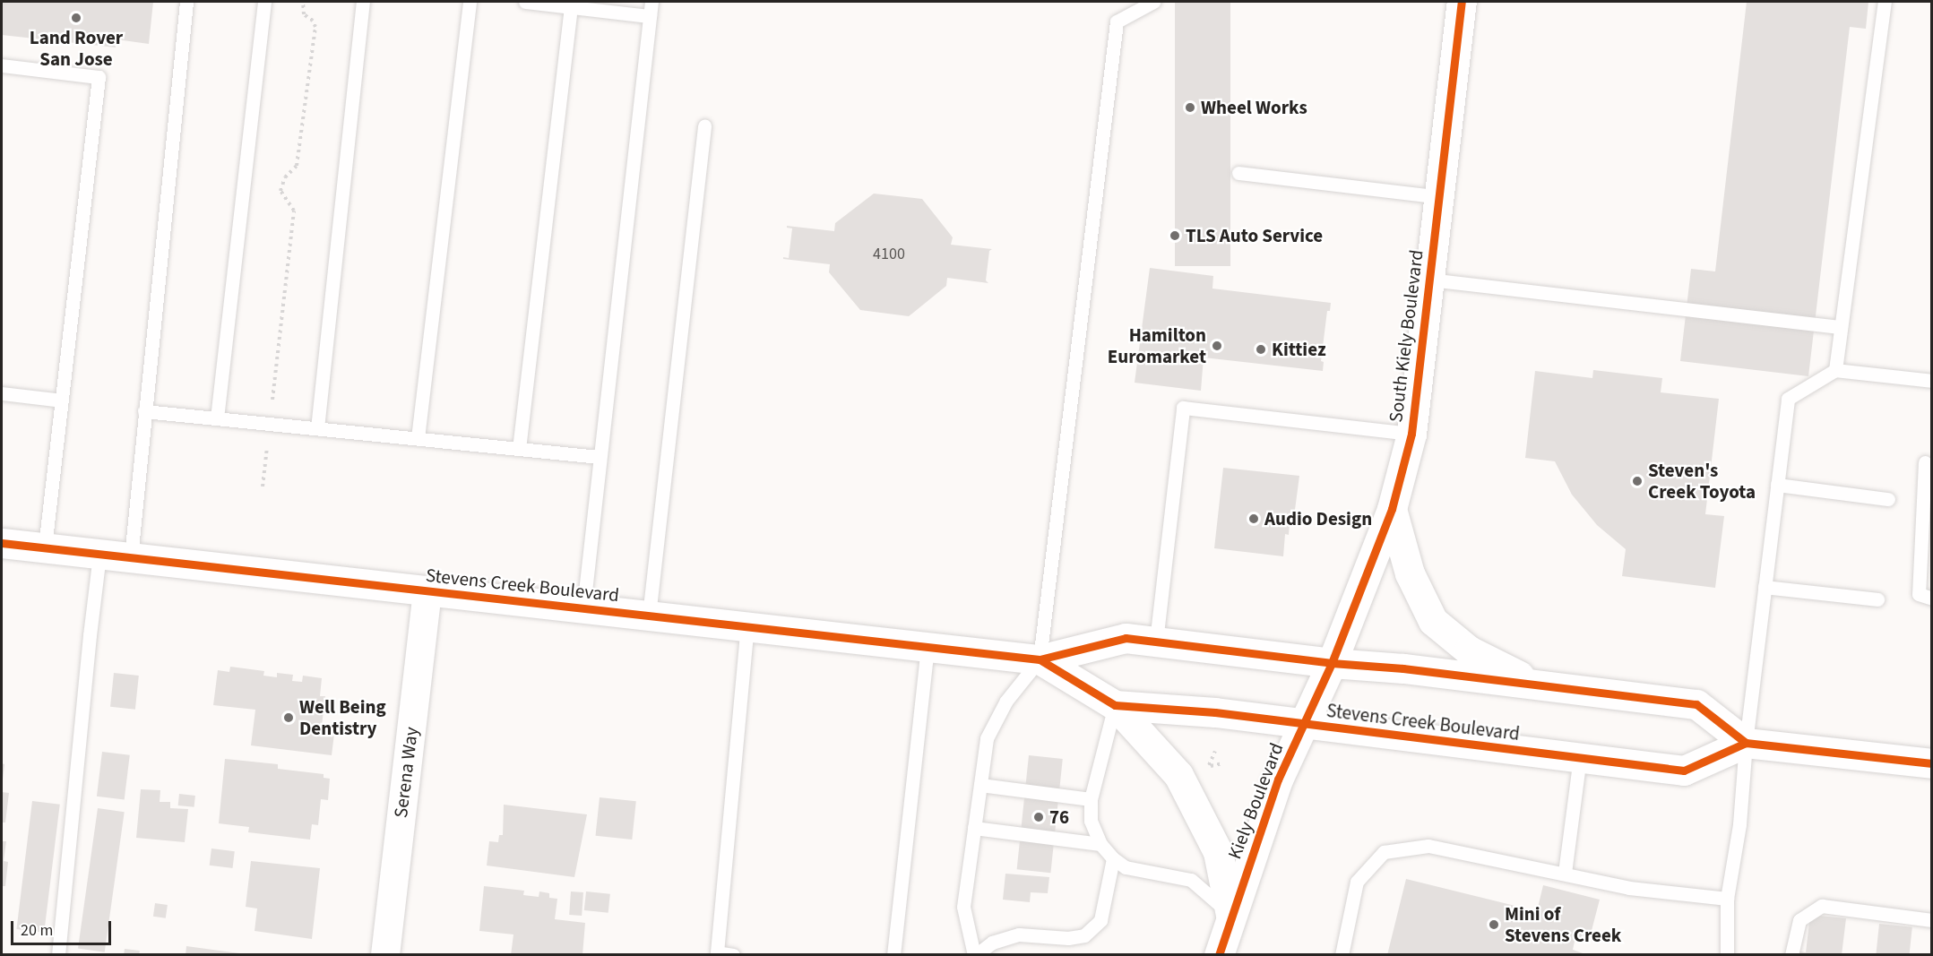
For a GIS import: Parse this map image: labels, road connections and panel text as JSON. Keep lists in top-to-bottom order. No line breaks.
{"streets":{"main road":["South Kiely Boulevard","Stevens Creek Boulevard","Kiely Boulevard"],"street":["Serena Way"]},"crossings":[["South Kiely Boulevard","Stevens Creek Boulevard"],["South Kiely Boulevard","Kiely Boulevard"],["Stevens Creek Boulevard","Serena Way"],["Stevens Creek Boulevard","Kiely Boulevard"]],"places":["Land Rover San Jose","Wheel Works","TLS Auto Service","Hamilton Euromarket","Kittiez","Steven's Creek Toyota","Audio Design","Well Being Dentistry","76","Mini of Stevens Creek"],"house_numbers":["4100"],"scale_bar":"20 m"}
